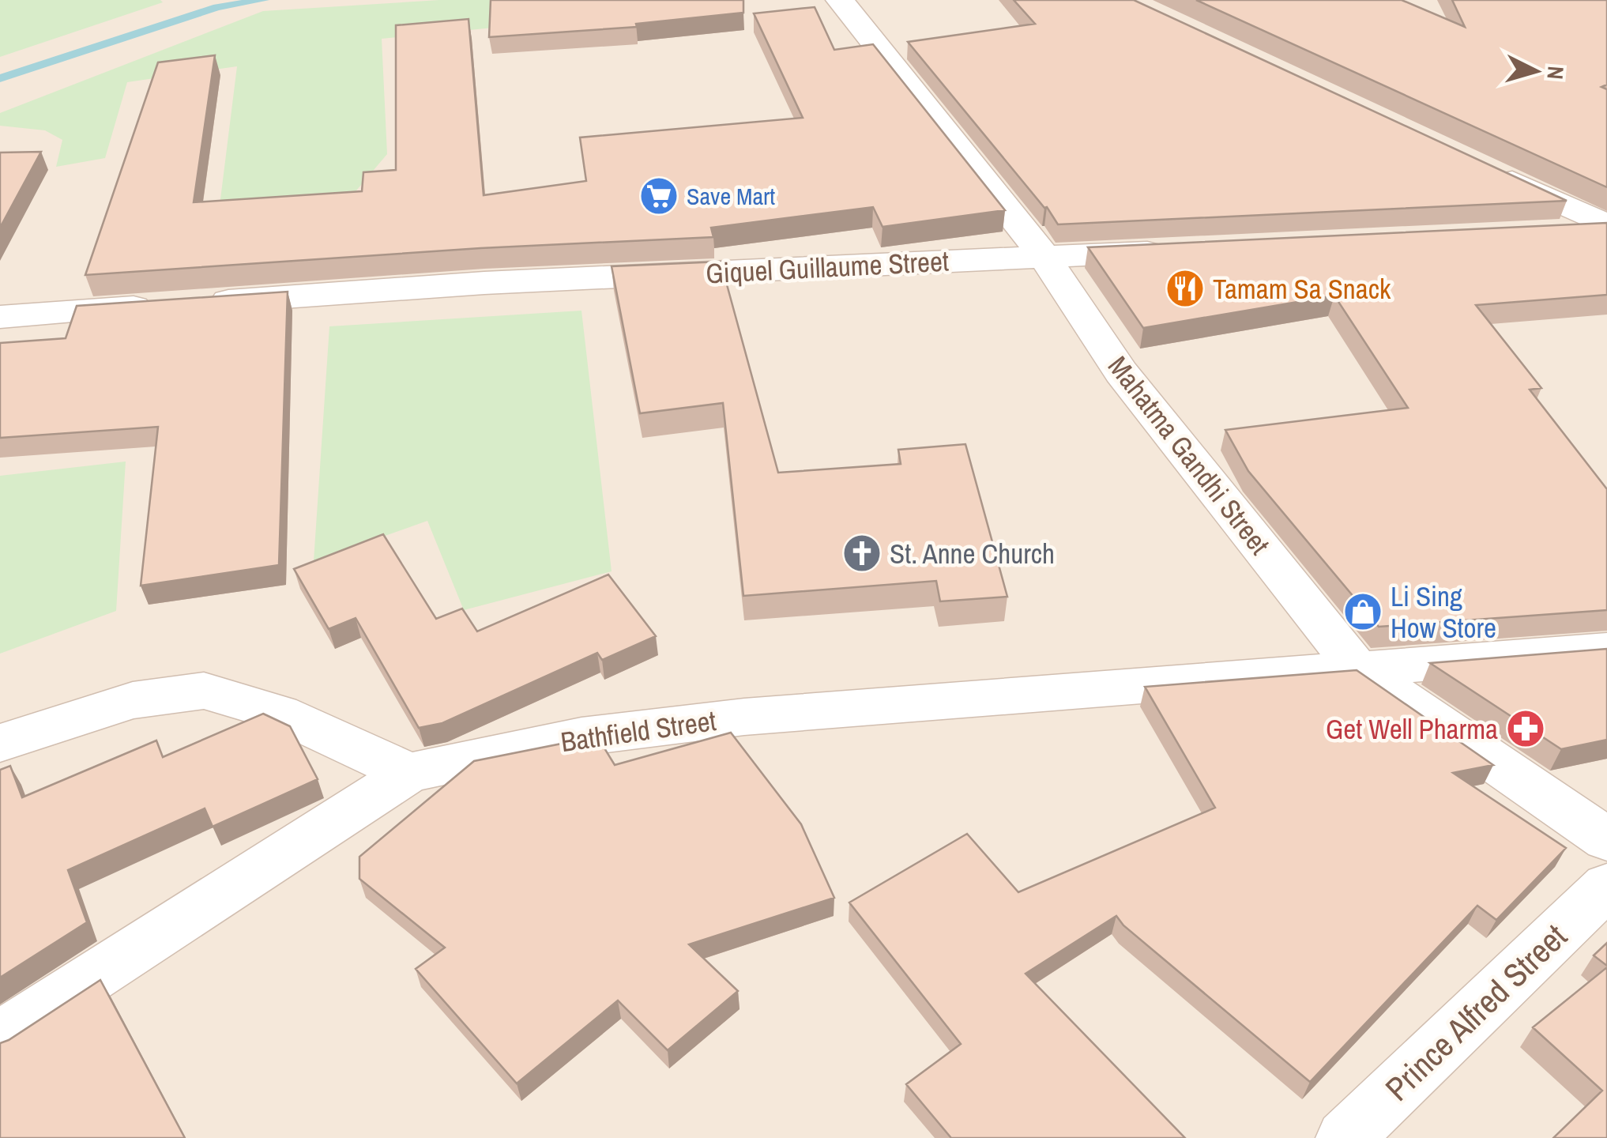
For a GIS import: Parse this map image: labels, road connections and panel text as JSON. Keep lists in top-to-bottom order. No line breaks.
{"streets":{"street":["Giquel Guillaume Street","Mahatma Gandhi Street","Bathfield Street","Prince Alfred Street"]},"crossings":[["Giquel Guillaume Street","Mahatma Gandhi Street"],["Mahatma Gandhi Street","Bathfield Street"]],"places":{"supermarket":["Save Mart"],"restaurant":["Tamam Sa Snack"],"church":["St. Anne Church"],"shop":["Li Sing How Store"],"pharmacy":["Get Well Pharma"]},"north":"right"}
